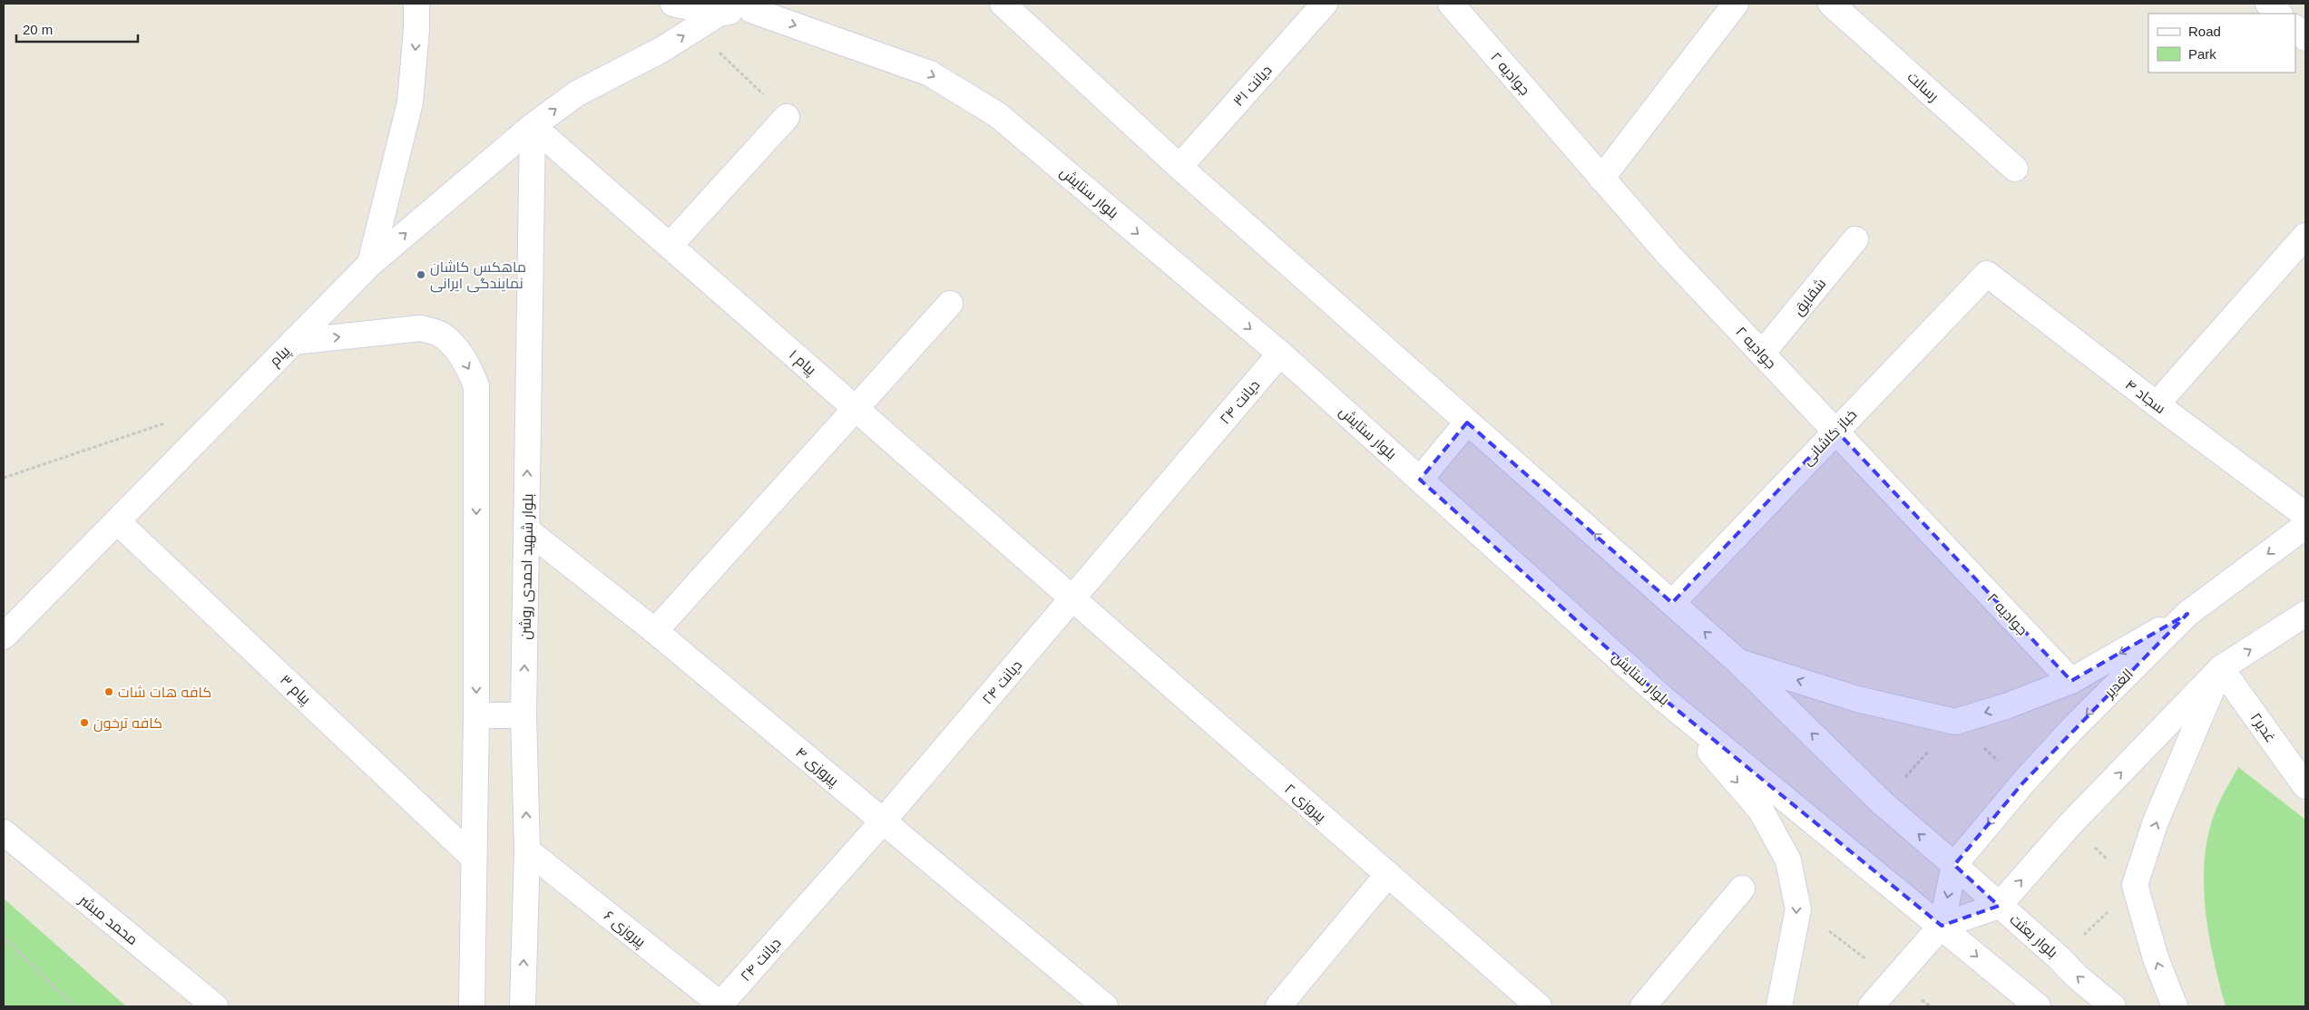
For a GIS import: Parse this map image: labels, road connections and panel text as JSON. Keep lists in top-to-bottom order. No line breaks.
{"streets":{"street":["جوادیه ۲","دیانت ۳۱","رسالت","بلوار ستایش","شقایق","پیام","پیام ۱","سجاد ۴","دیانت ۲۴","خباز کاشانی","بلوار شهید احمدی روشن","الغدیر","پیام ۳","غدیر۲","پیروزی ۴","پیروزی ۲","محمد مبشر","پیروزی ۶","بلوار بعثت"]},"crossings":[["جوادیه ۲","شقایق"],["جوادیه ۲","خباز کاشانی"],["بلوار ستایش","دیانت ۲۴"],["پیام","پیام ۱"],["پیام","بلوار شهید احمدی روشن"],["پیام","پیام ۳"],["پیام ۱","دیانت ۲۴"],["پیام ۱","بلوار شهید احمدی روشن"],["پیام ۱","پیروزی ۲"],["سجاد ۴","خباز کاشانی"],["دیانت ۲۴","پیروزی ۴"],["دیانت ۲۴","پیروزی ۲"],["دیانت ۲۴","پیروزی ۶"],["بلوار شهید احمدی روشن","پیروزی ۴"],["بلوار شهید احمدی روشن","پیروزی ۶"],["الغدیر","بلوار بعثت"]],"places":["ماهکس کاشان نمایندگی ایرانی","کافه هات شات","کافه ترخون"],"legend":["Road","Park"],"scale_bar":"20 m"}
